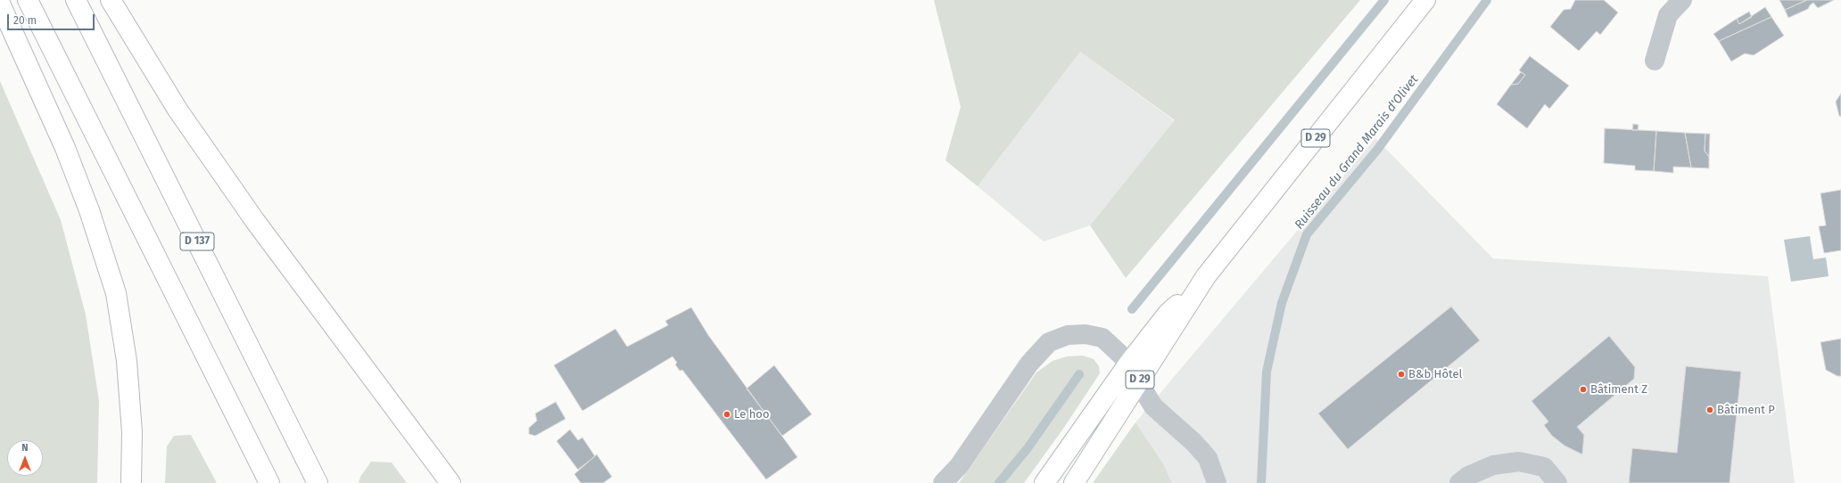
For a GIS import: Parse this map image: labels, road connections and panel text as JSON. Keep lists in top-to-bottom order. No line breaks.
{"streets":{"main road":["D 29","D 137"]},"water":["Ruisseau du Grand Marais d'Olivet"],"places":["B&b Hôtel","Bâtiment Z","Bâtiment P","Le hoo"],"scale_bar":"20 m","north":"top"}
